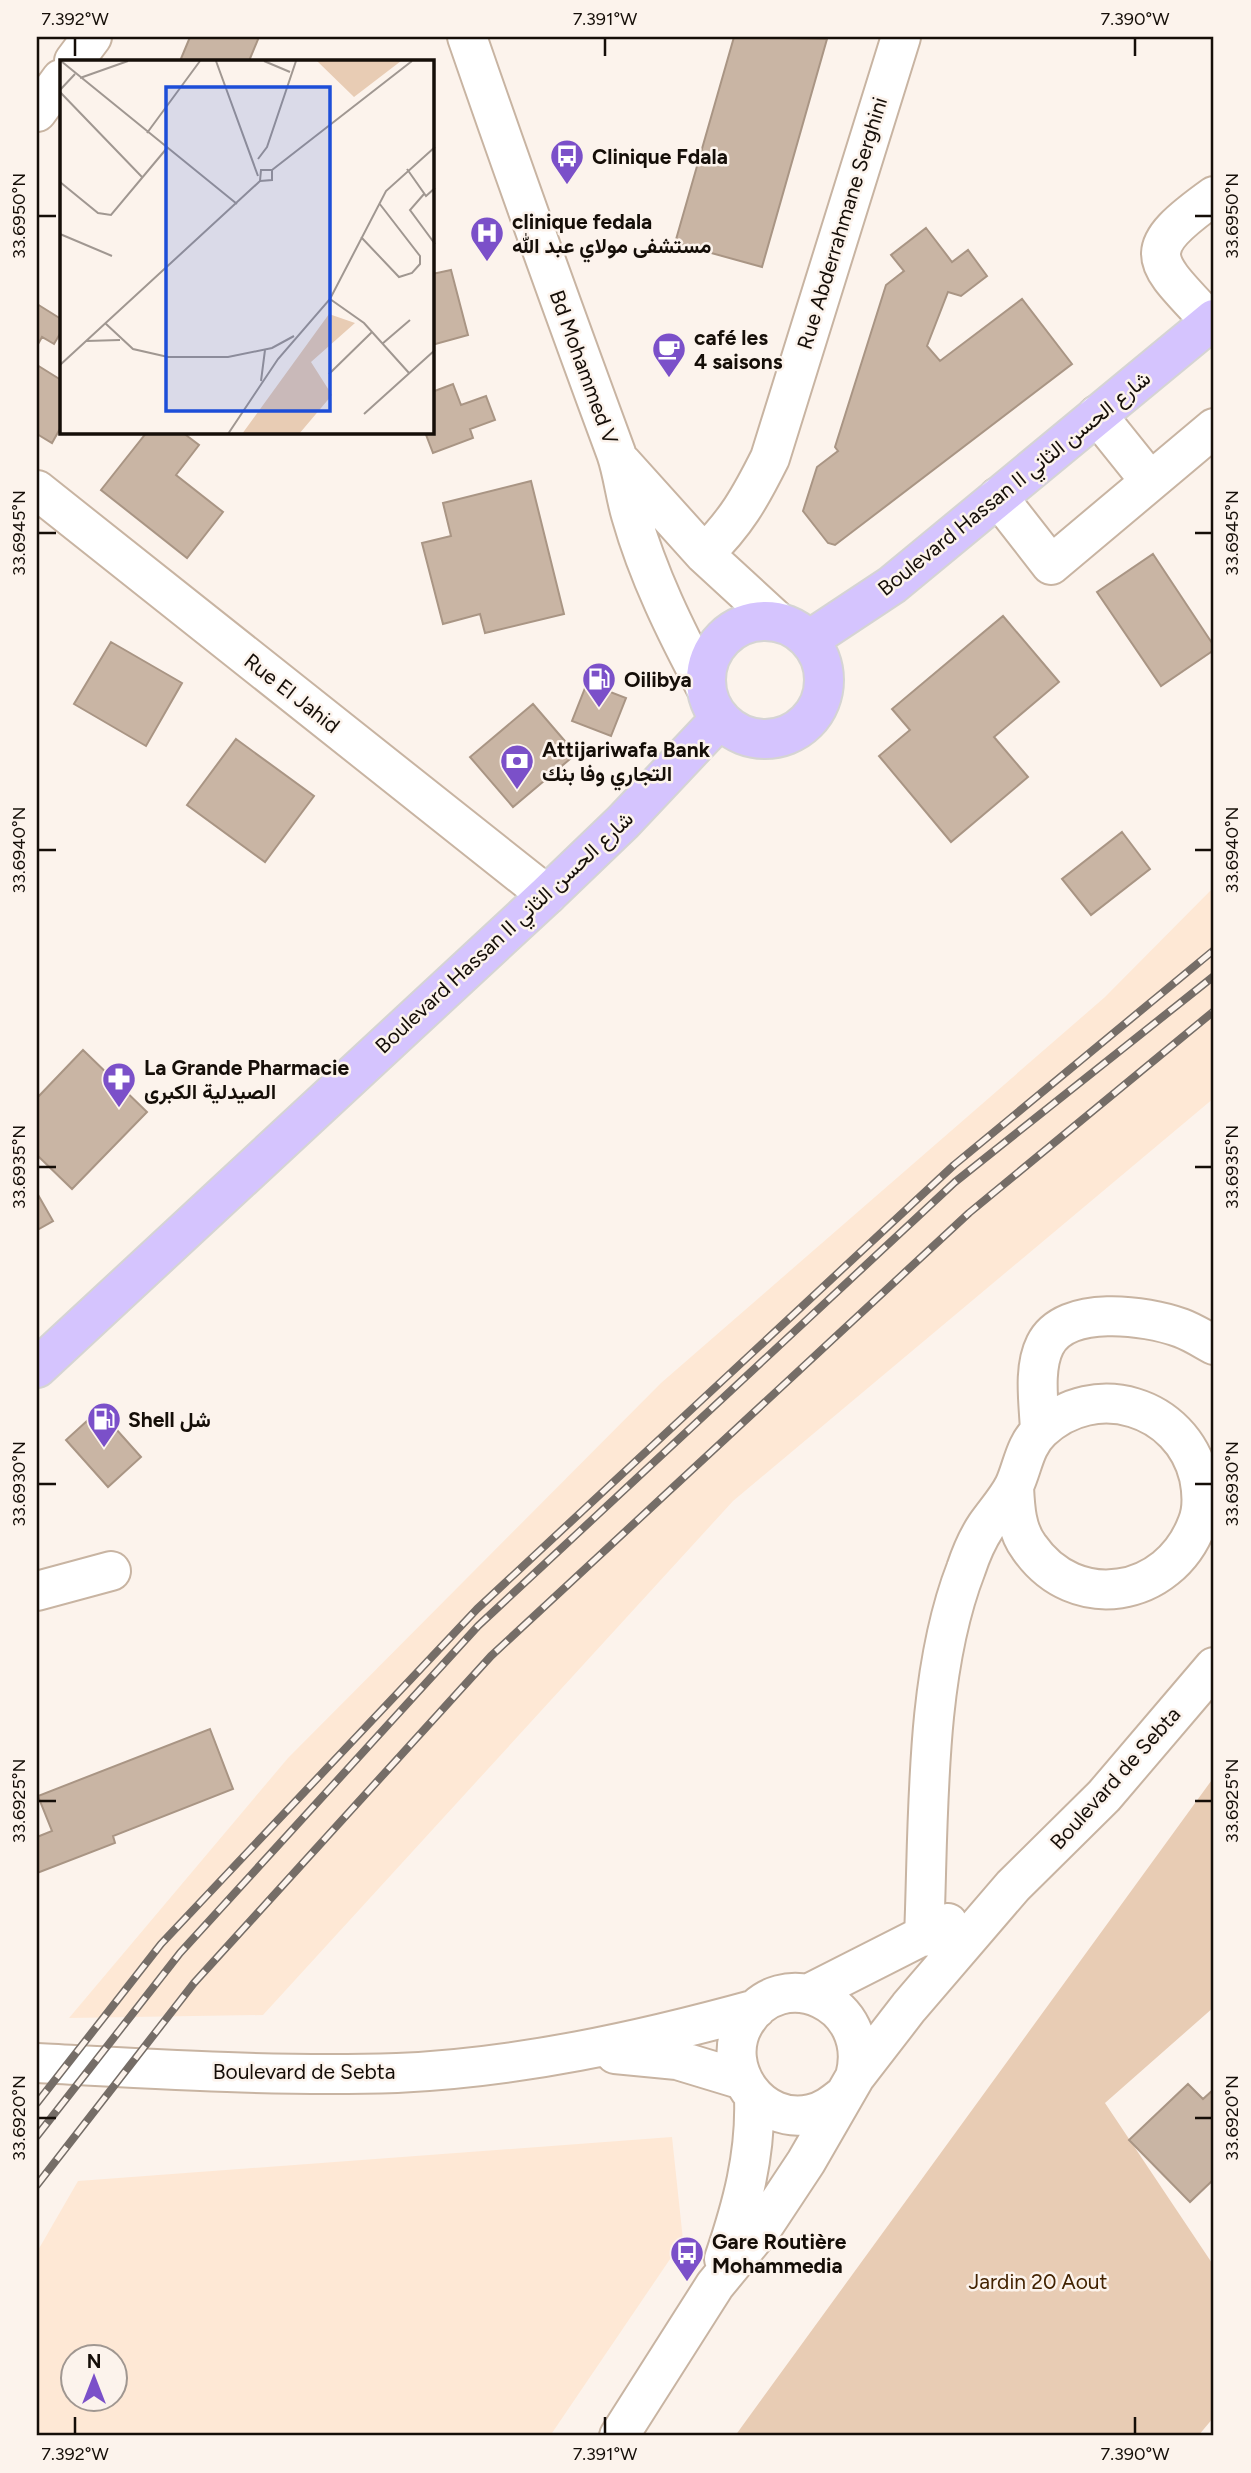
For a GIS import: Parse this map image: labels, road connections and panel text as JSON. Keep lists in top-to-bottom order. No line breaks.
{"streets":{"main road":["Boulevard Hassan II شارع الحسن الثاني"],"street":["Rue Abderrahmane Serghini","Bd Mohammed V","Rue El Jahid","Boulevard de Sebta"]},"crossings":[["Rue Abderrahmane Serghini","Bd Mohammed V"],["Bd Mohammed V","Boulevard Hassan II شارع الحسن الثاني"],["Boulevard Hassan II شارع الحسن الثاني","Rue El Jahid"]],"parks":["Jardin 20 Aout"],"places":{"bus stop":["Clinique Fdala","Gare Routière Mohammedia"],"hospital":["clinique fedala مستشفى مولاي عبد الله"],"cafe":["café les 4 saisons"],"fuel station":["Oilibya","Shell شل"],"bank":["Attijariwafa Bank التجاري وفا بنك"],"pharmacy":["La Grande Pharmacie الصيدلية الكبرى"]},"north":"top","coordinates":["7.392°W","7.391°W","7.390°W","33.6950°N","33.6945°N","33.6940°N","33.6935°N","33.6930°N","33.6925°N","33.6920°N"]}
